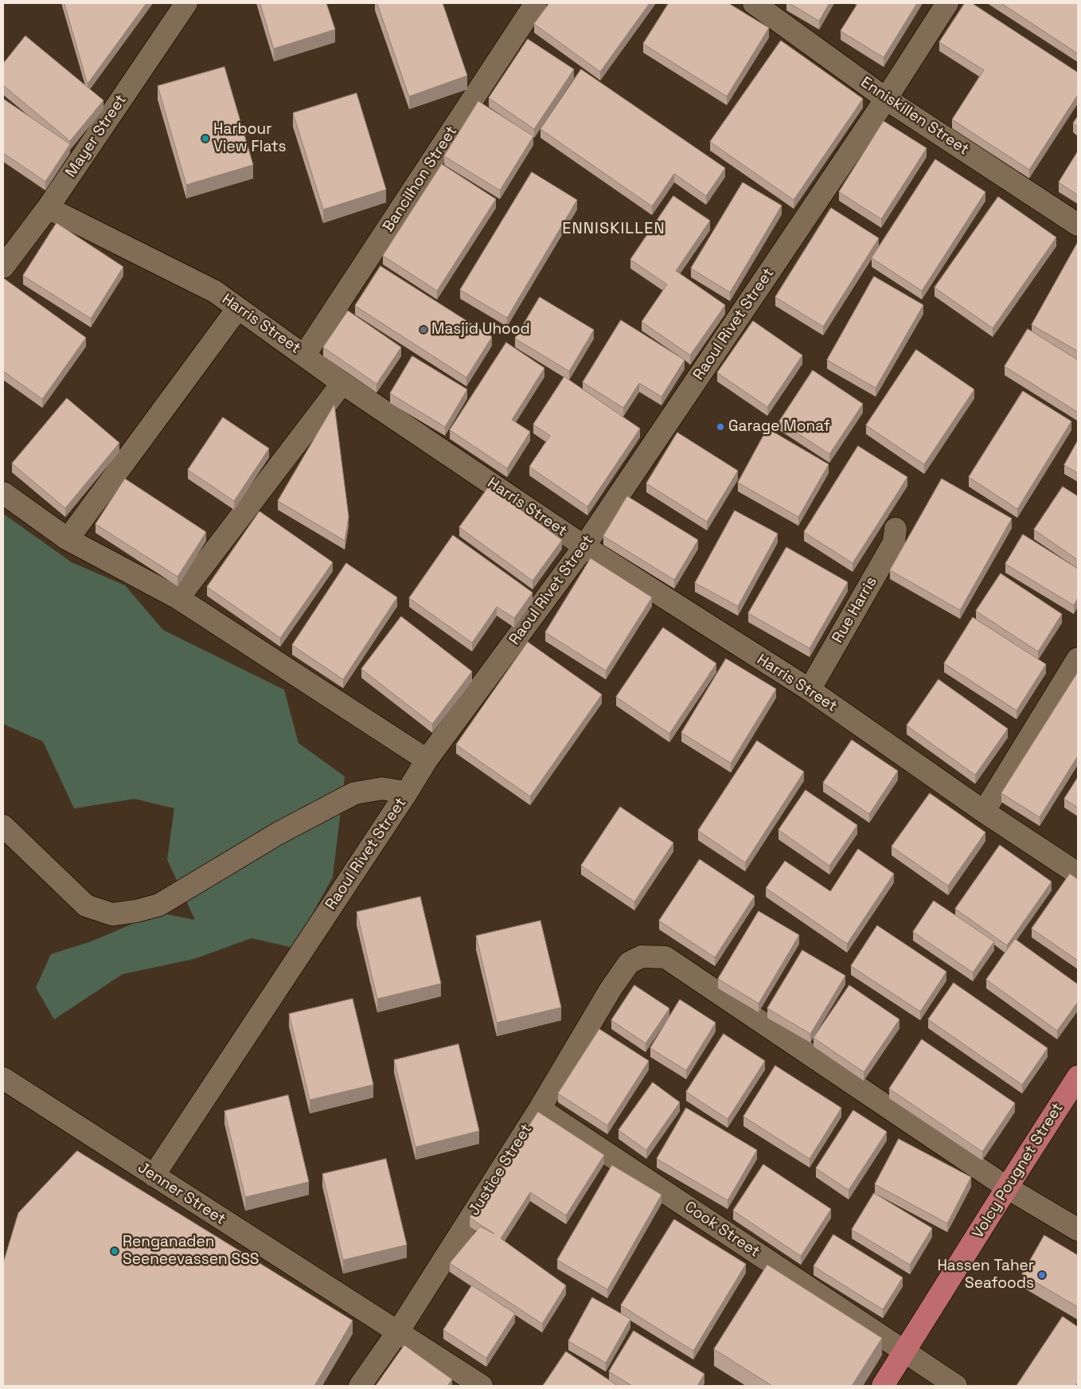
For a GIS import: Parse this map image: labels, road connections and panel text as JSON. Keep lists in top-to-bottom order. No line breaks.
{"streets":{"main road":["Volcy Pougnet Street"],"street":["Enniskillen Street","Mayer Street","Bancilhon Street","Harris Street","Raoul Rivet Street","Rue Harris","Justice Street","Jenner Street","Cook Street"]},"crossings":[["Enniskillen Street","Raoul Rivet Street"],["Mayer Street","Harris Street"],["Bancilhon Street","Harris Street"],["Harris Street","Raoul Rivet Street"],["Harris Street","Rue Harris"],["Raoul Rivet Street","Jenner Street"],["Justice Street","Volcy Pougnet Street"],["Justice Street","Jenner Street"],["Justice Street","Cook Street"],["Volcy Pougnet Street","Cook Street"]],"districts":["ENNISKILLEN"],"places":["Harbour View Flats","Masjid Uhood","Garage Monaf","Renganaden Seeneevassen SSS","Hassen Taher Seafoods"]}
